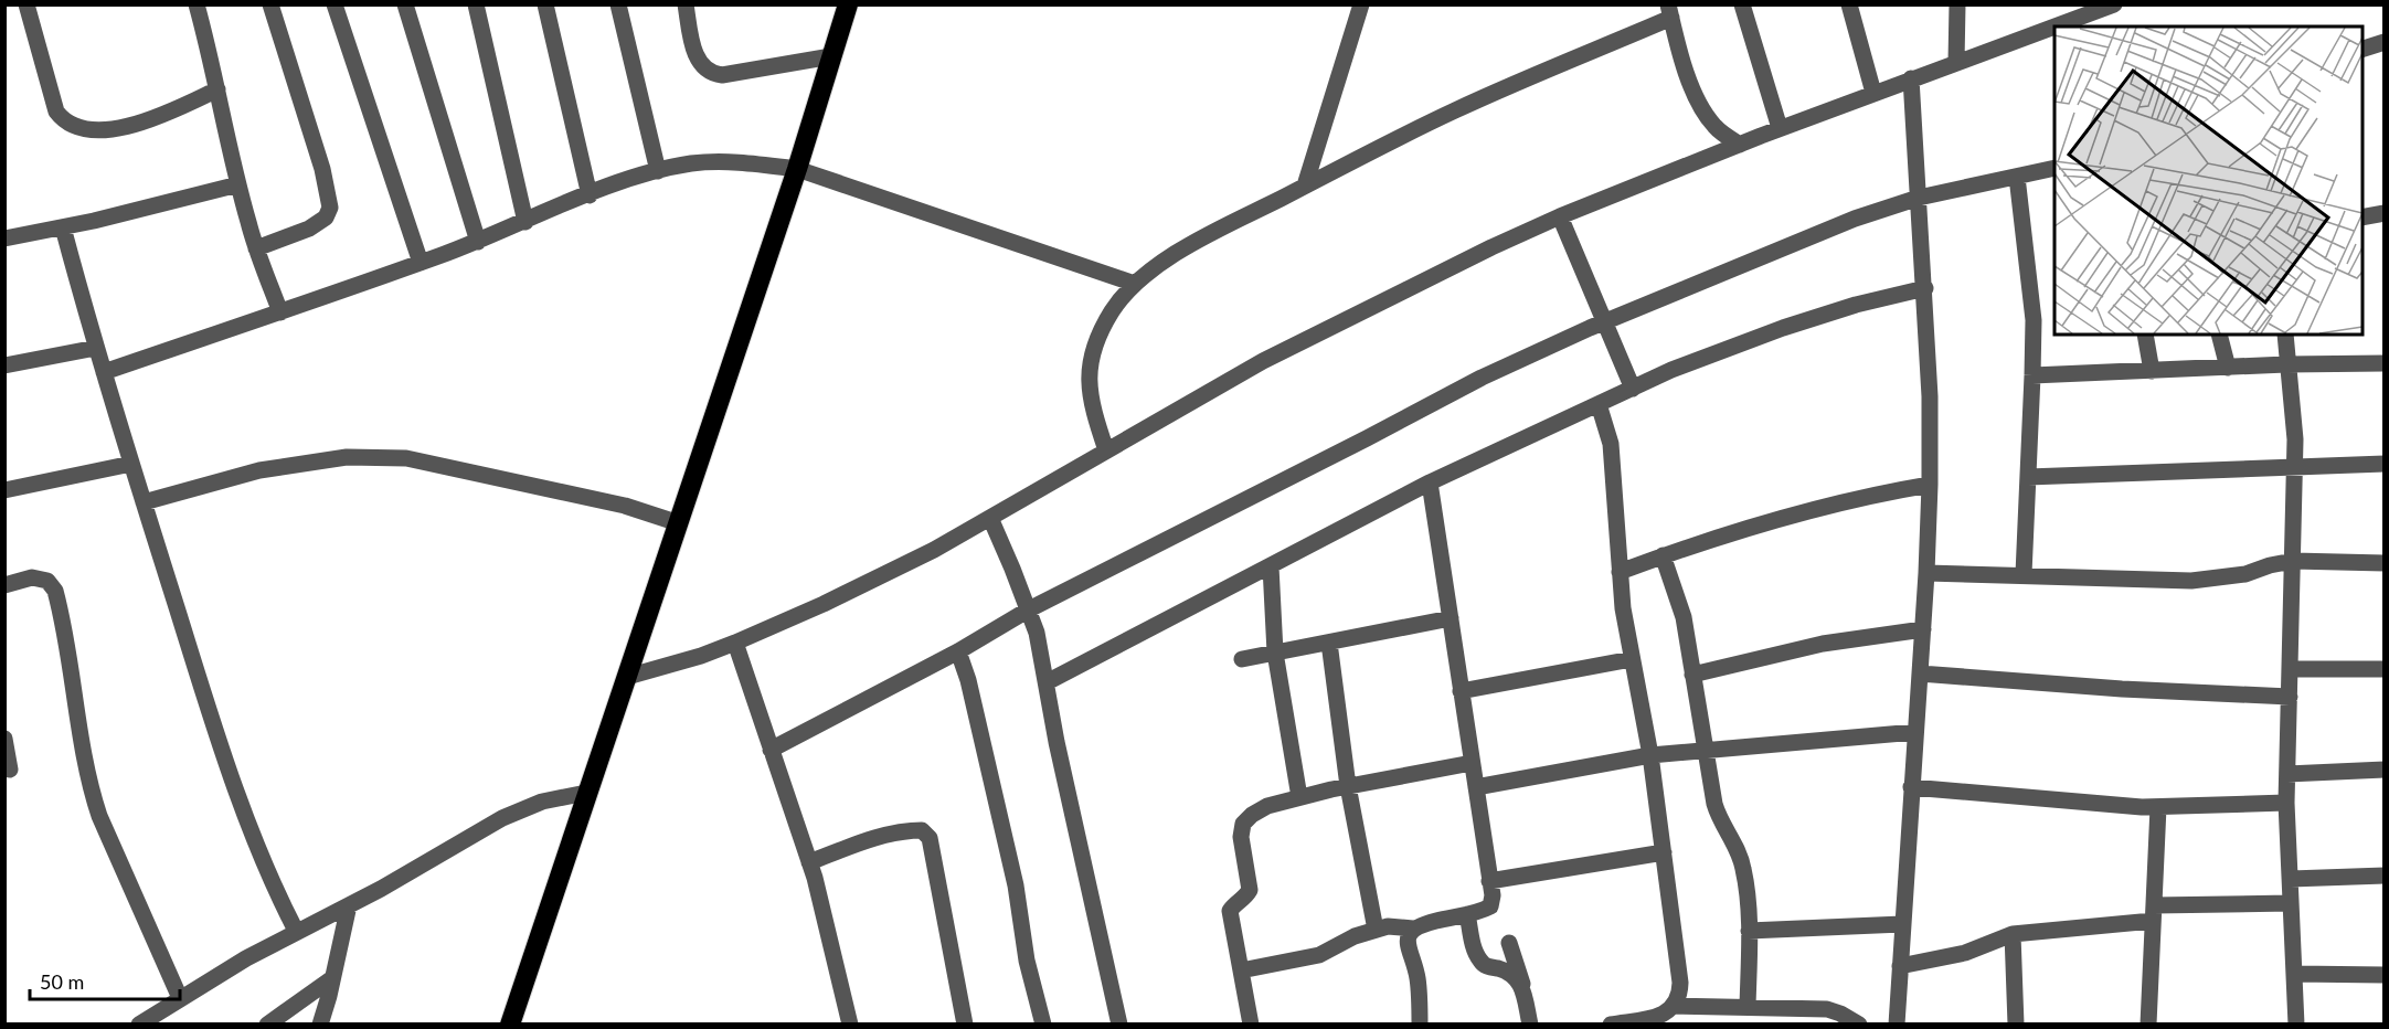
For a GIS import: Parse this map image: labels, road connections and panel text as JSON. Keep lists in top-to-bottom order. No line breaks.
{"scale_bar":"50 m"}
